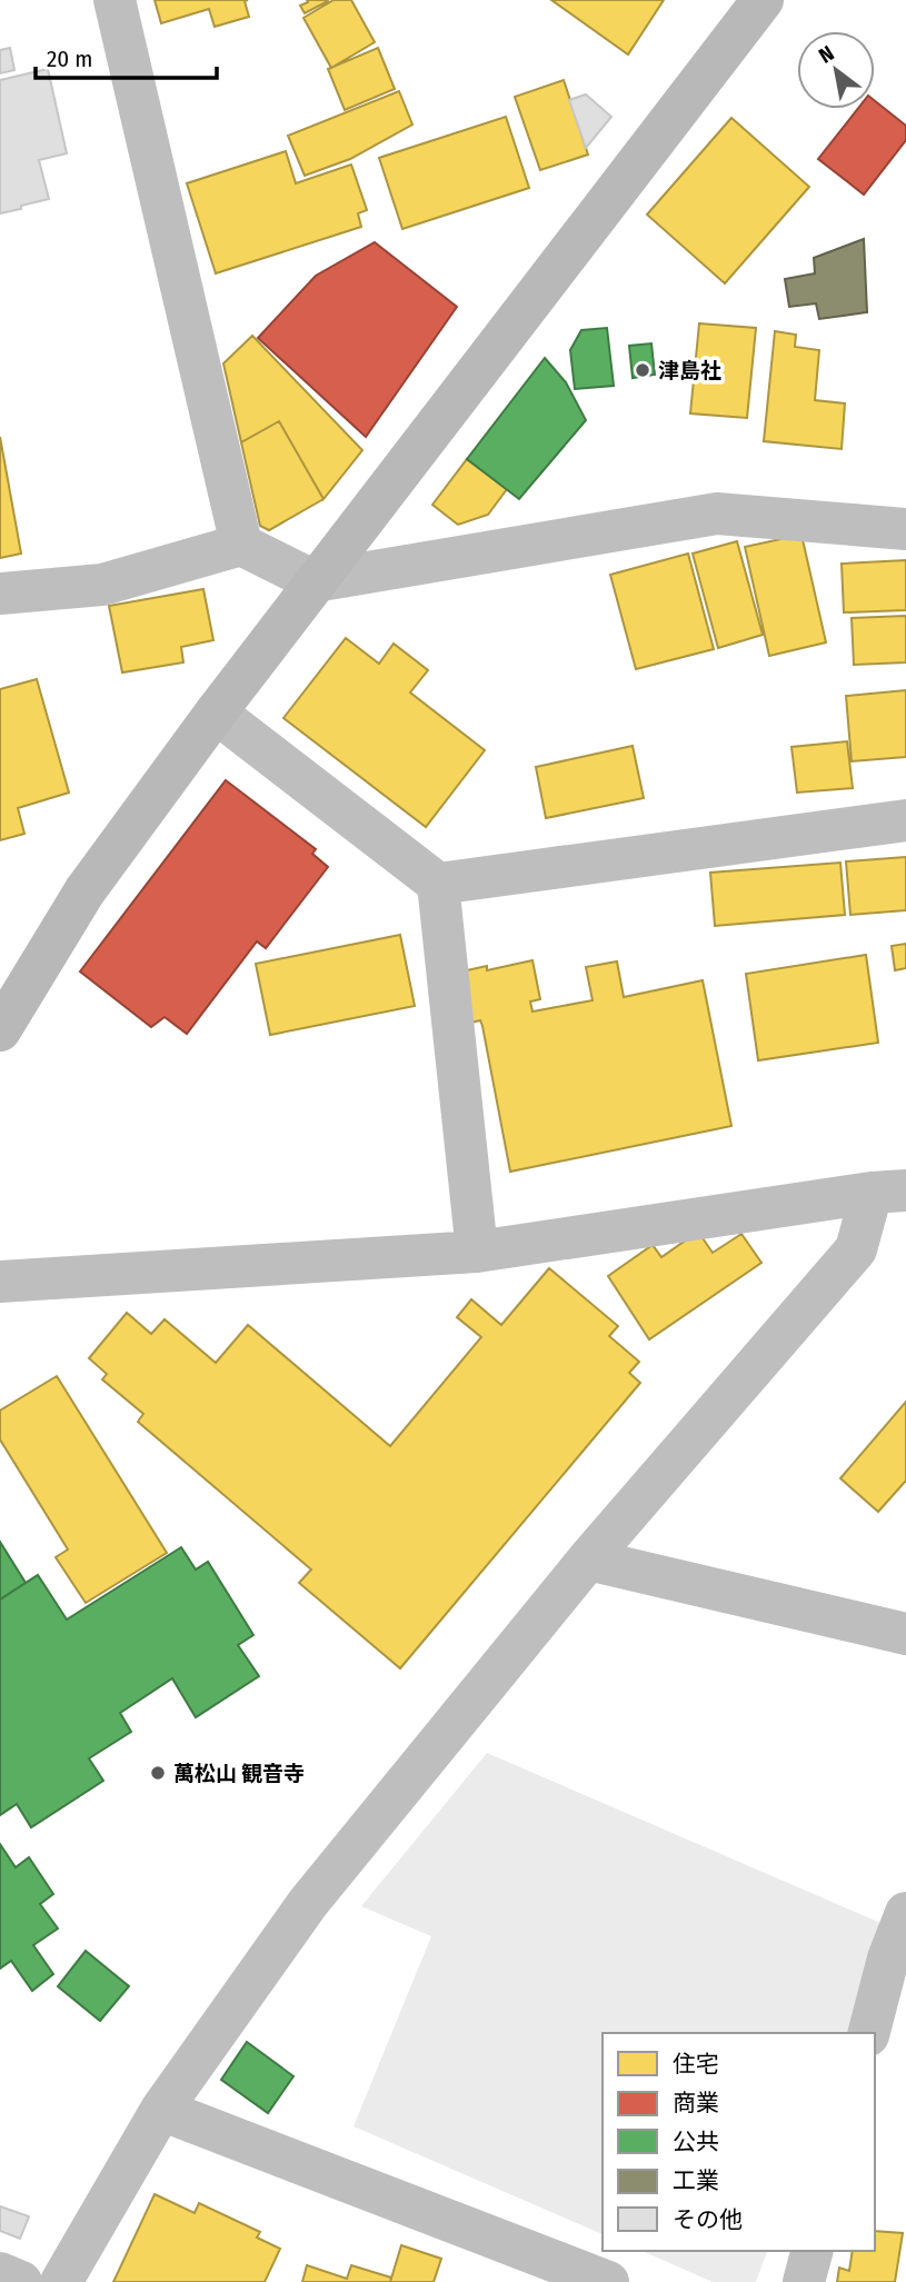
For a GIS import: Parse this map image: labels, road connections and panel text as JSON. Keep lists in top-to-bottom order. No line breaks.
{"places":["津島社","萬松山 観音寺"],"legend":["住宅","商業","公共","工業","その他"],"scale_bar":"20 m","north":"top left"}
